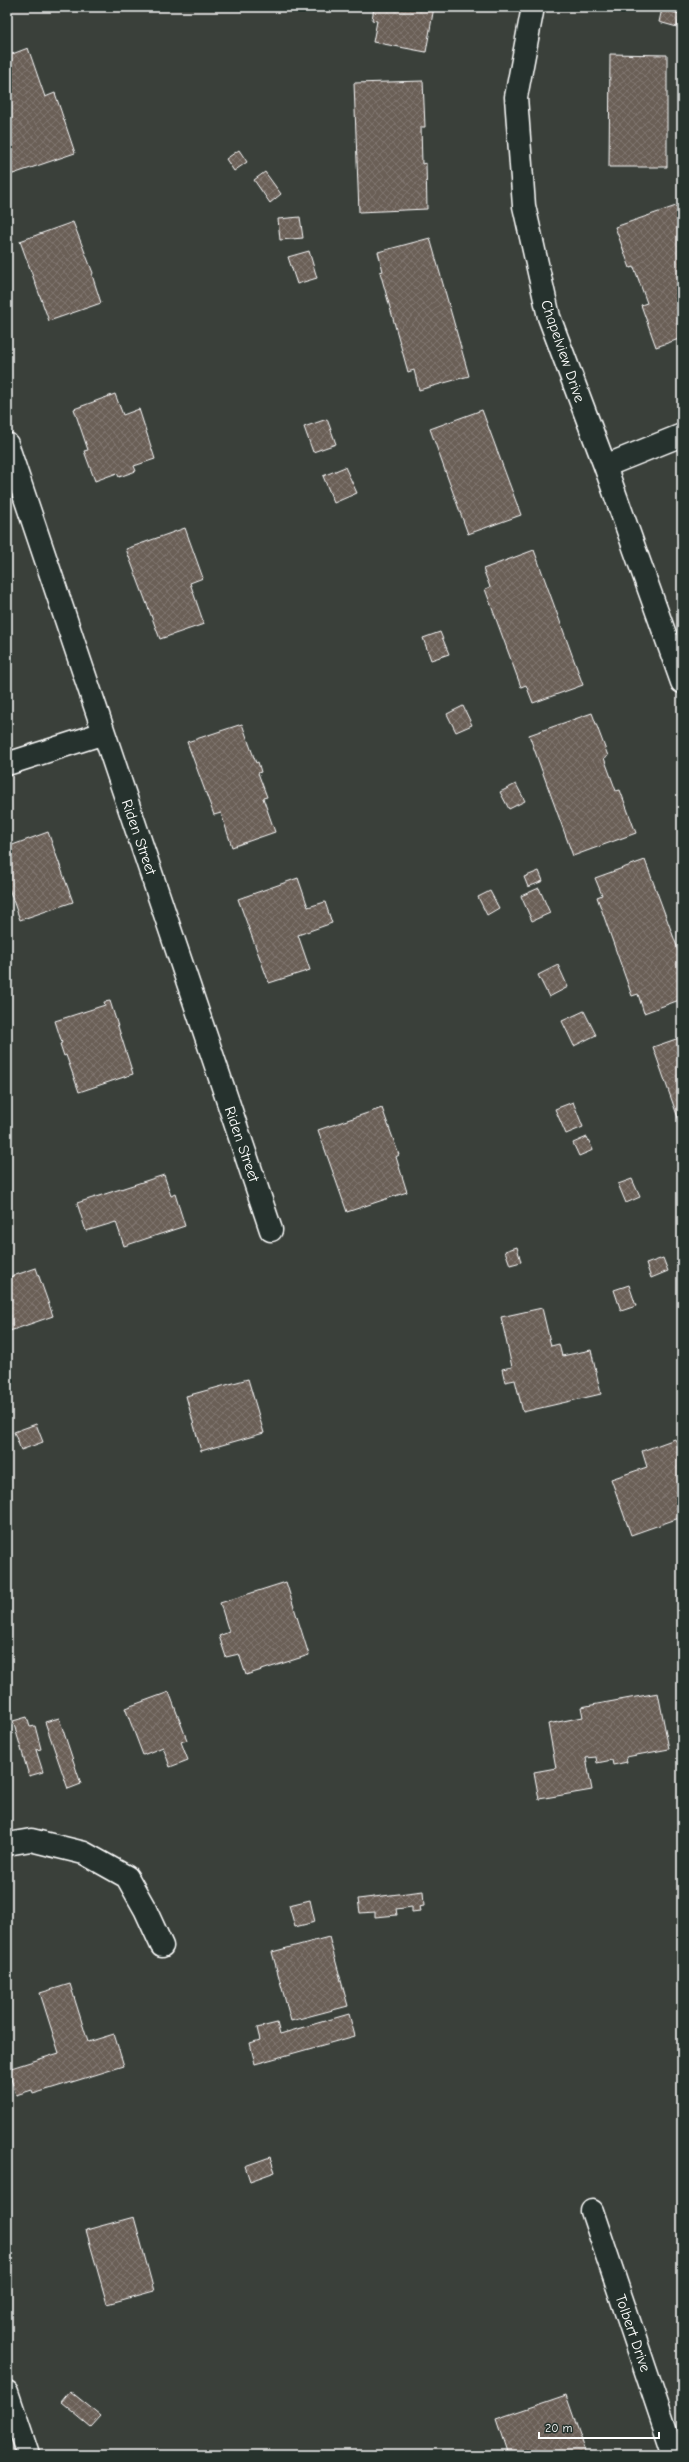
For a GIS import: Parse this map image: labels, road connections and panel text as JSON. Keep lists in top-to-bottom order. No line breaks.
{"streets":{"street":["Chapelview Drive","Riden Street","Tolbert Drive"]},"scale_bar":"20 m"}
